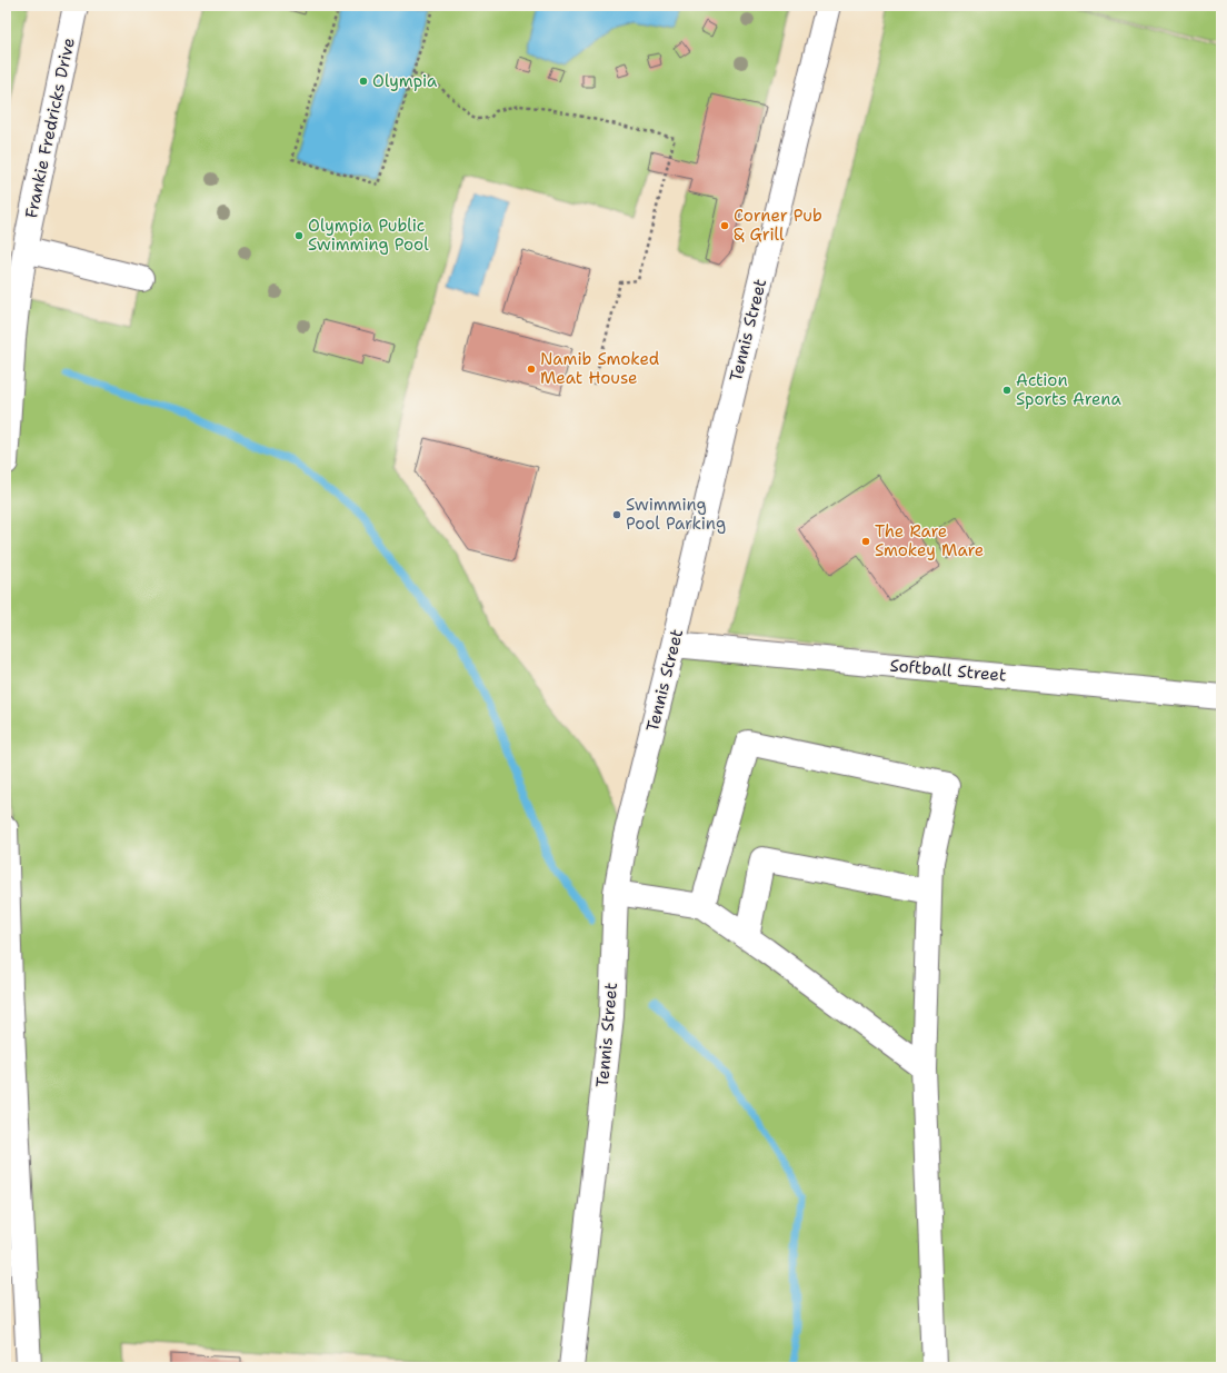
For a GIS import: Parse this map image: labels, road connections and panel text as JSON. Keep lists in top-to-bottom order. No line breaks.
{"streets":{"street":["Frankie Fredricks Drive","Tennis Street","Softball Street"]},"crossings":[["Tennis Street","Softball Street"]],"places":["Olympia","Corner Pub & Grill","Olympia Public Swimming Pool","Namib Smoked Meat House","Action Sports Arena","Swimming Pool Parking","The Rare Smokey Mare"]}
